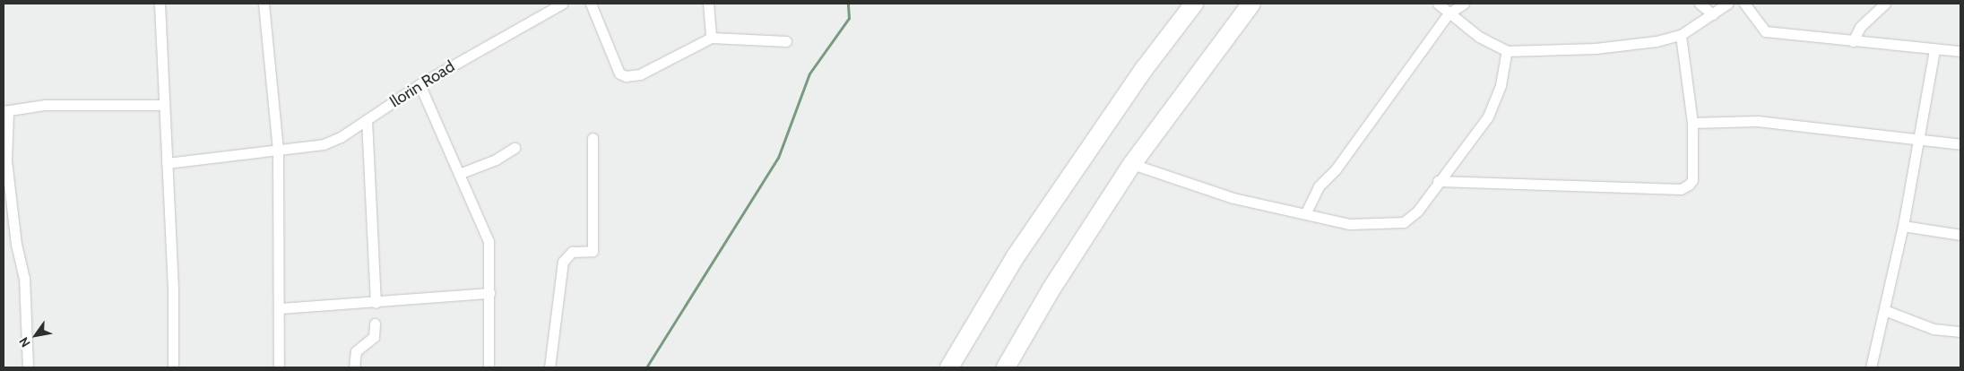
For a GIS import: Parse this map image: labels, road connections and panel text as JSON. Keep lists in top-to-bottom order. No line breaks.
{"streets":{"street":["Ilorin Road"]},"north":"bottom left"}
